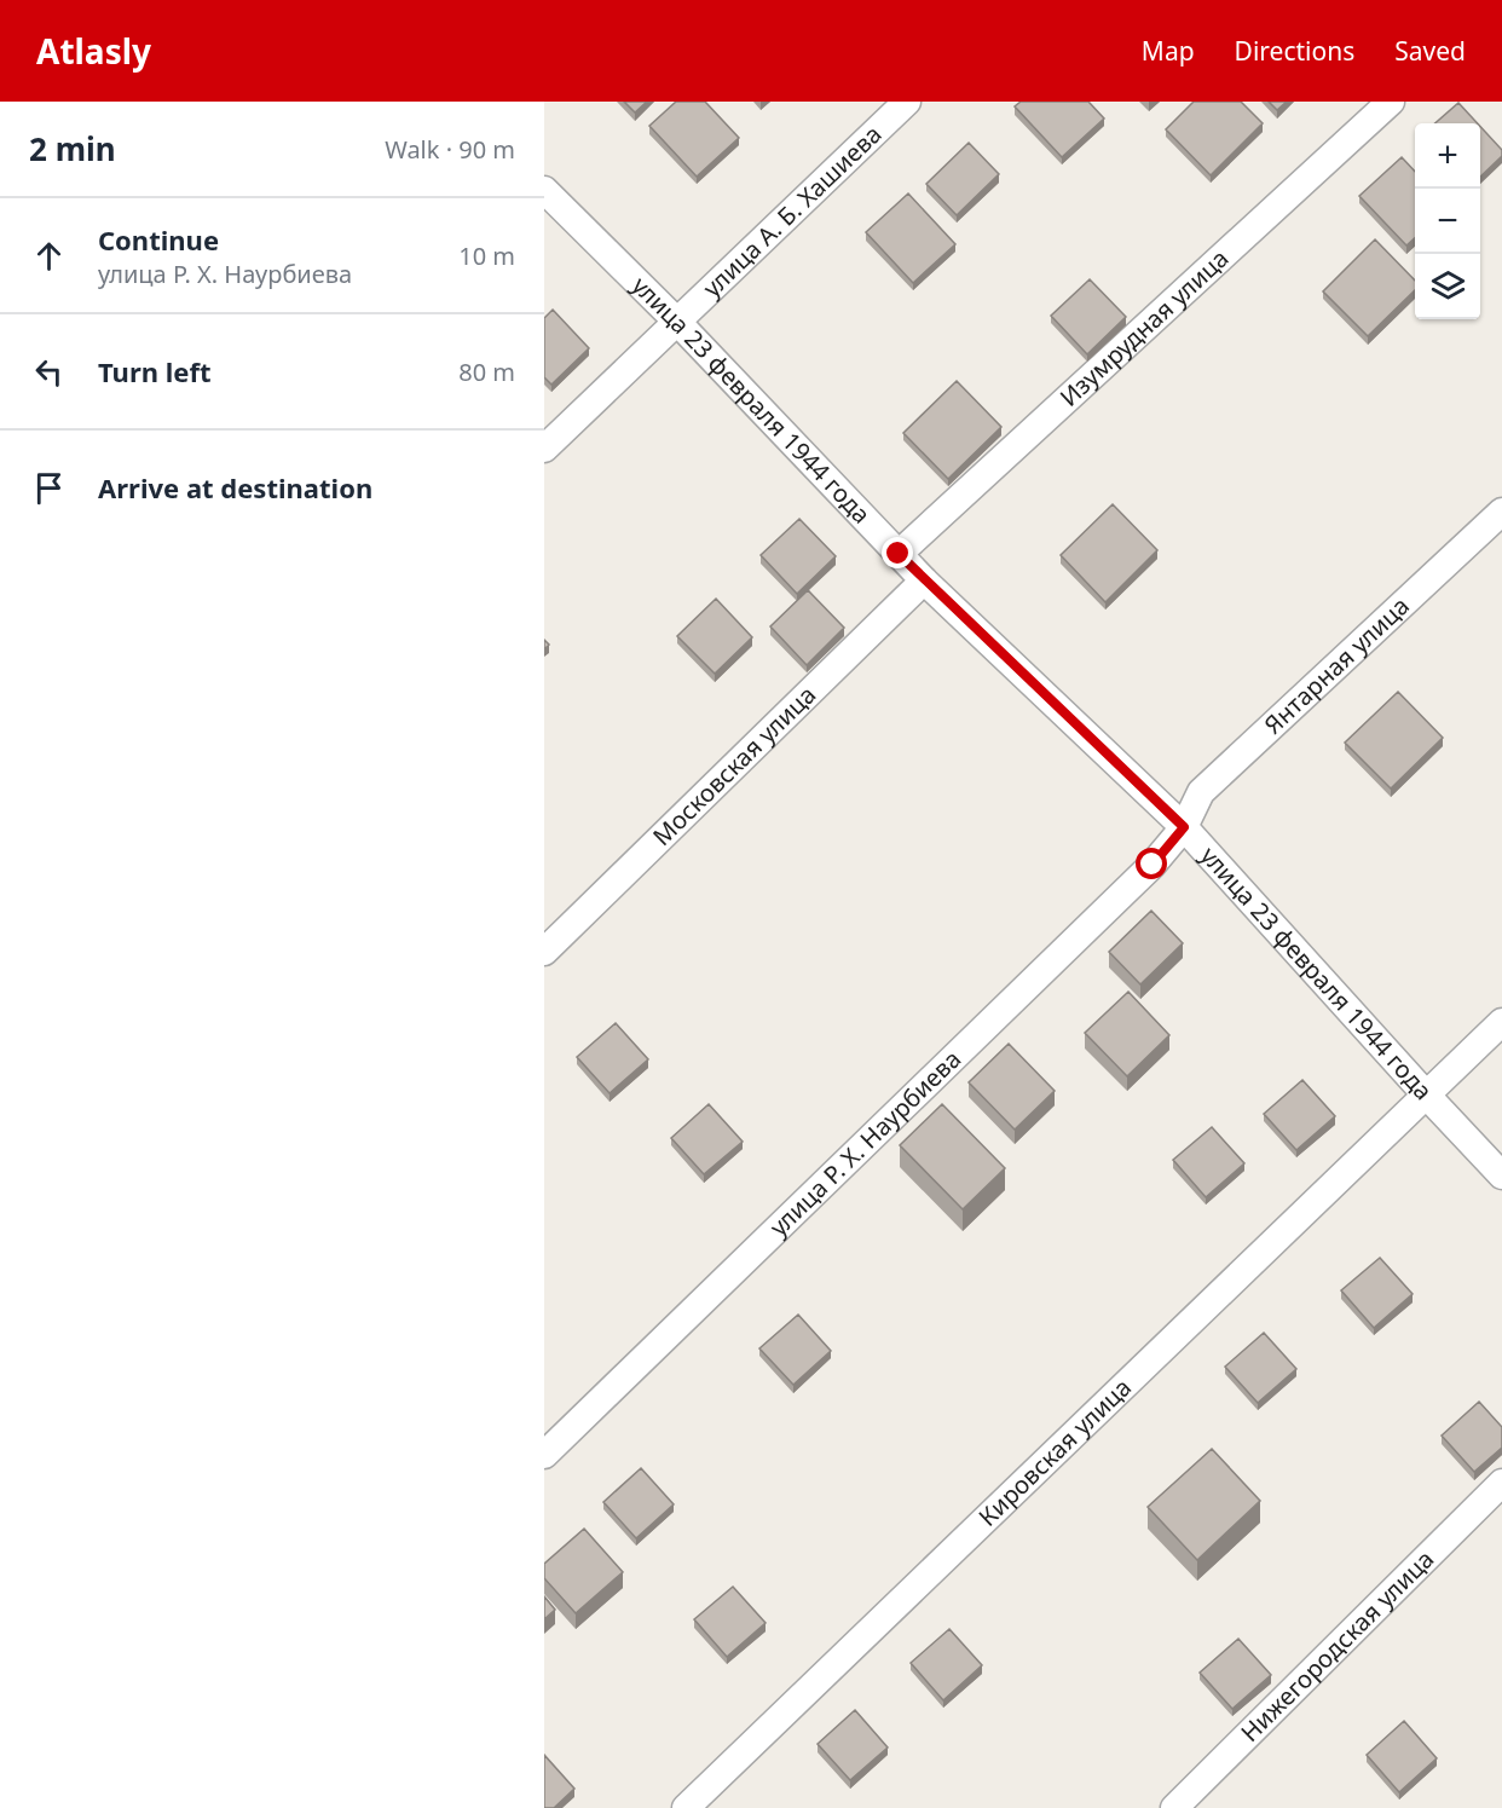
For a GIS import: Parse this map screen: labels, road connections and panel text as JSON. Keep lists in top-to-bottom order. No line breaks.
{"streets":{"street":["улица А. Б. Хашиева","Изумрудная улица","улица 23 февраля 1944 года","Янтарная улица","Московская улица","улица Р. Х. Наурбиева","Кировская улица","Нижегородская улица"]},"crossings":[["улица А. Б. Хашиева","улица 23 февраля 1944 года"],["Изумрудная улица","улица 23 февраля 1944 года"],["улица 23 февраля 1944 года","Янтарная улица"],["улица 23 февраля 1944 года","Московская улица"],["улица 23 февраля 1944 года","улица Р. Х. Наурбиева"],["улица 23 февраля 1944 года","Кировская улица"],["Янтарная улица","улица Р. Х. Наурбиева"]],"page":{"header":"Atlasly","nav":["Map","Directions","Saved"],"heading":["2 min","Walk · 90 m"],"map_buttons":["+","−"],"list":[["Continue","улица Р. Х. Наурбиева","10 m"],["Turn left","80 m"],"Arrive at destination"]}}
